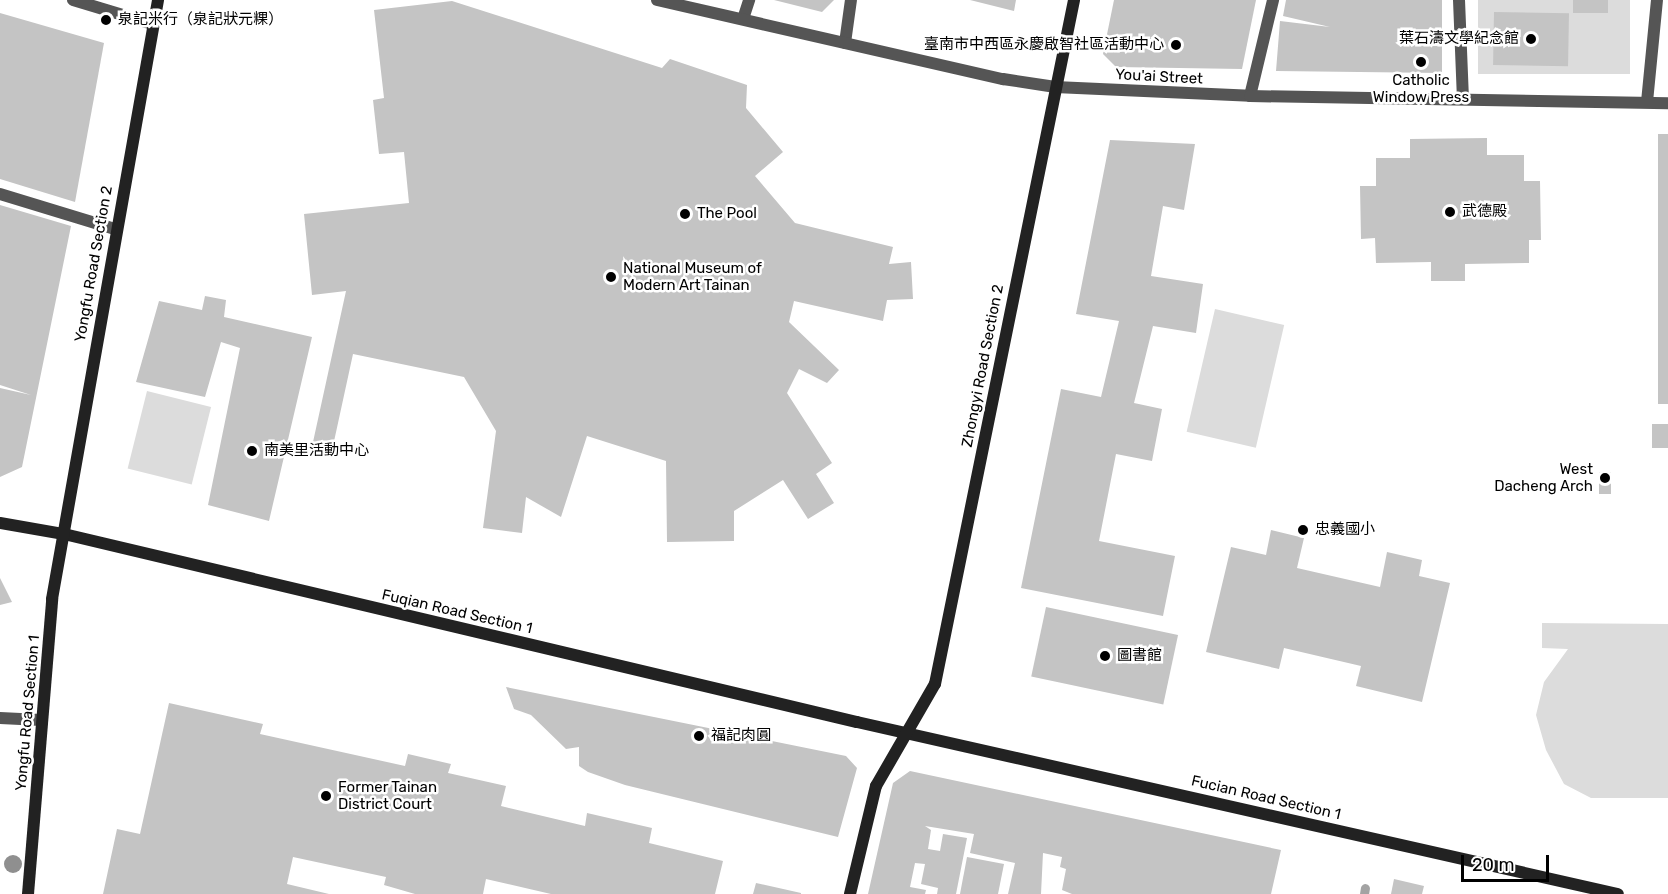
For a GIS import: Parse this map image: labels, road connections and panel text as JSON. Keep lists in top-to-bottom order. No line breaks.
{"streets":{"street":["You'ai Street","Yongfu Road Section 2","Zhongyi Road Section 2","Fuqian Road Section 1","Yongfu Road Section 1","Fucian Road Section 1"]},"crossings":[["You'ai Street","Zhongyi Road Section 2"],["Yongfu Road Section 2","Fuqian Road Section 1"],["Yongfu Road Section 2","Yongfu Road Section 1"],["Zhongyi Road Section 2","Fuqian Road Section 1"],["Zhongyi Road Section 2","Fucian Road Section 1"],["Fuqian Road Section 1","Yongfu Road Section 1"],["Fuqian Road Section 1","Fucian Road Section 1"]],"places":["泉記米行（泉記狀元粿）","葉石濤文學紀念館","臺南市中西區永慶啟智社區活動中心","Catholic Window Press","武德殿","The Pool","National Museum of Modern Art Tainan","南美里活動中心","West Dacheng Arch","忠義國小","圖書館","福記肉圓","Former Tainan District Court"],"scale_bar":"20 m"}
